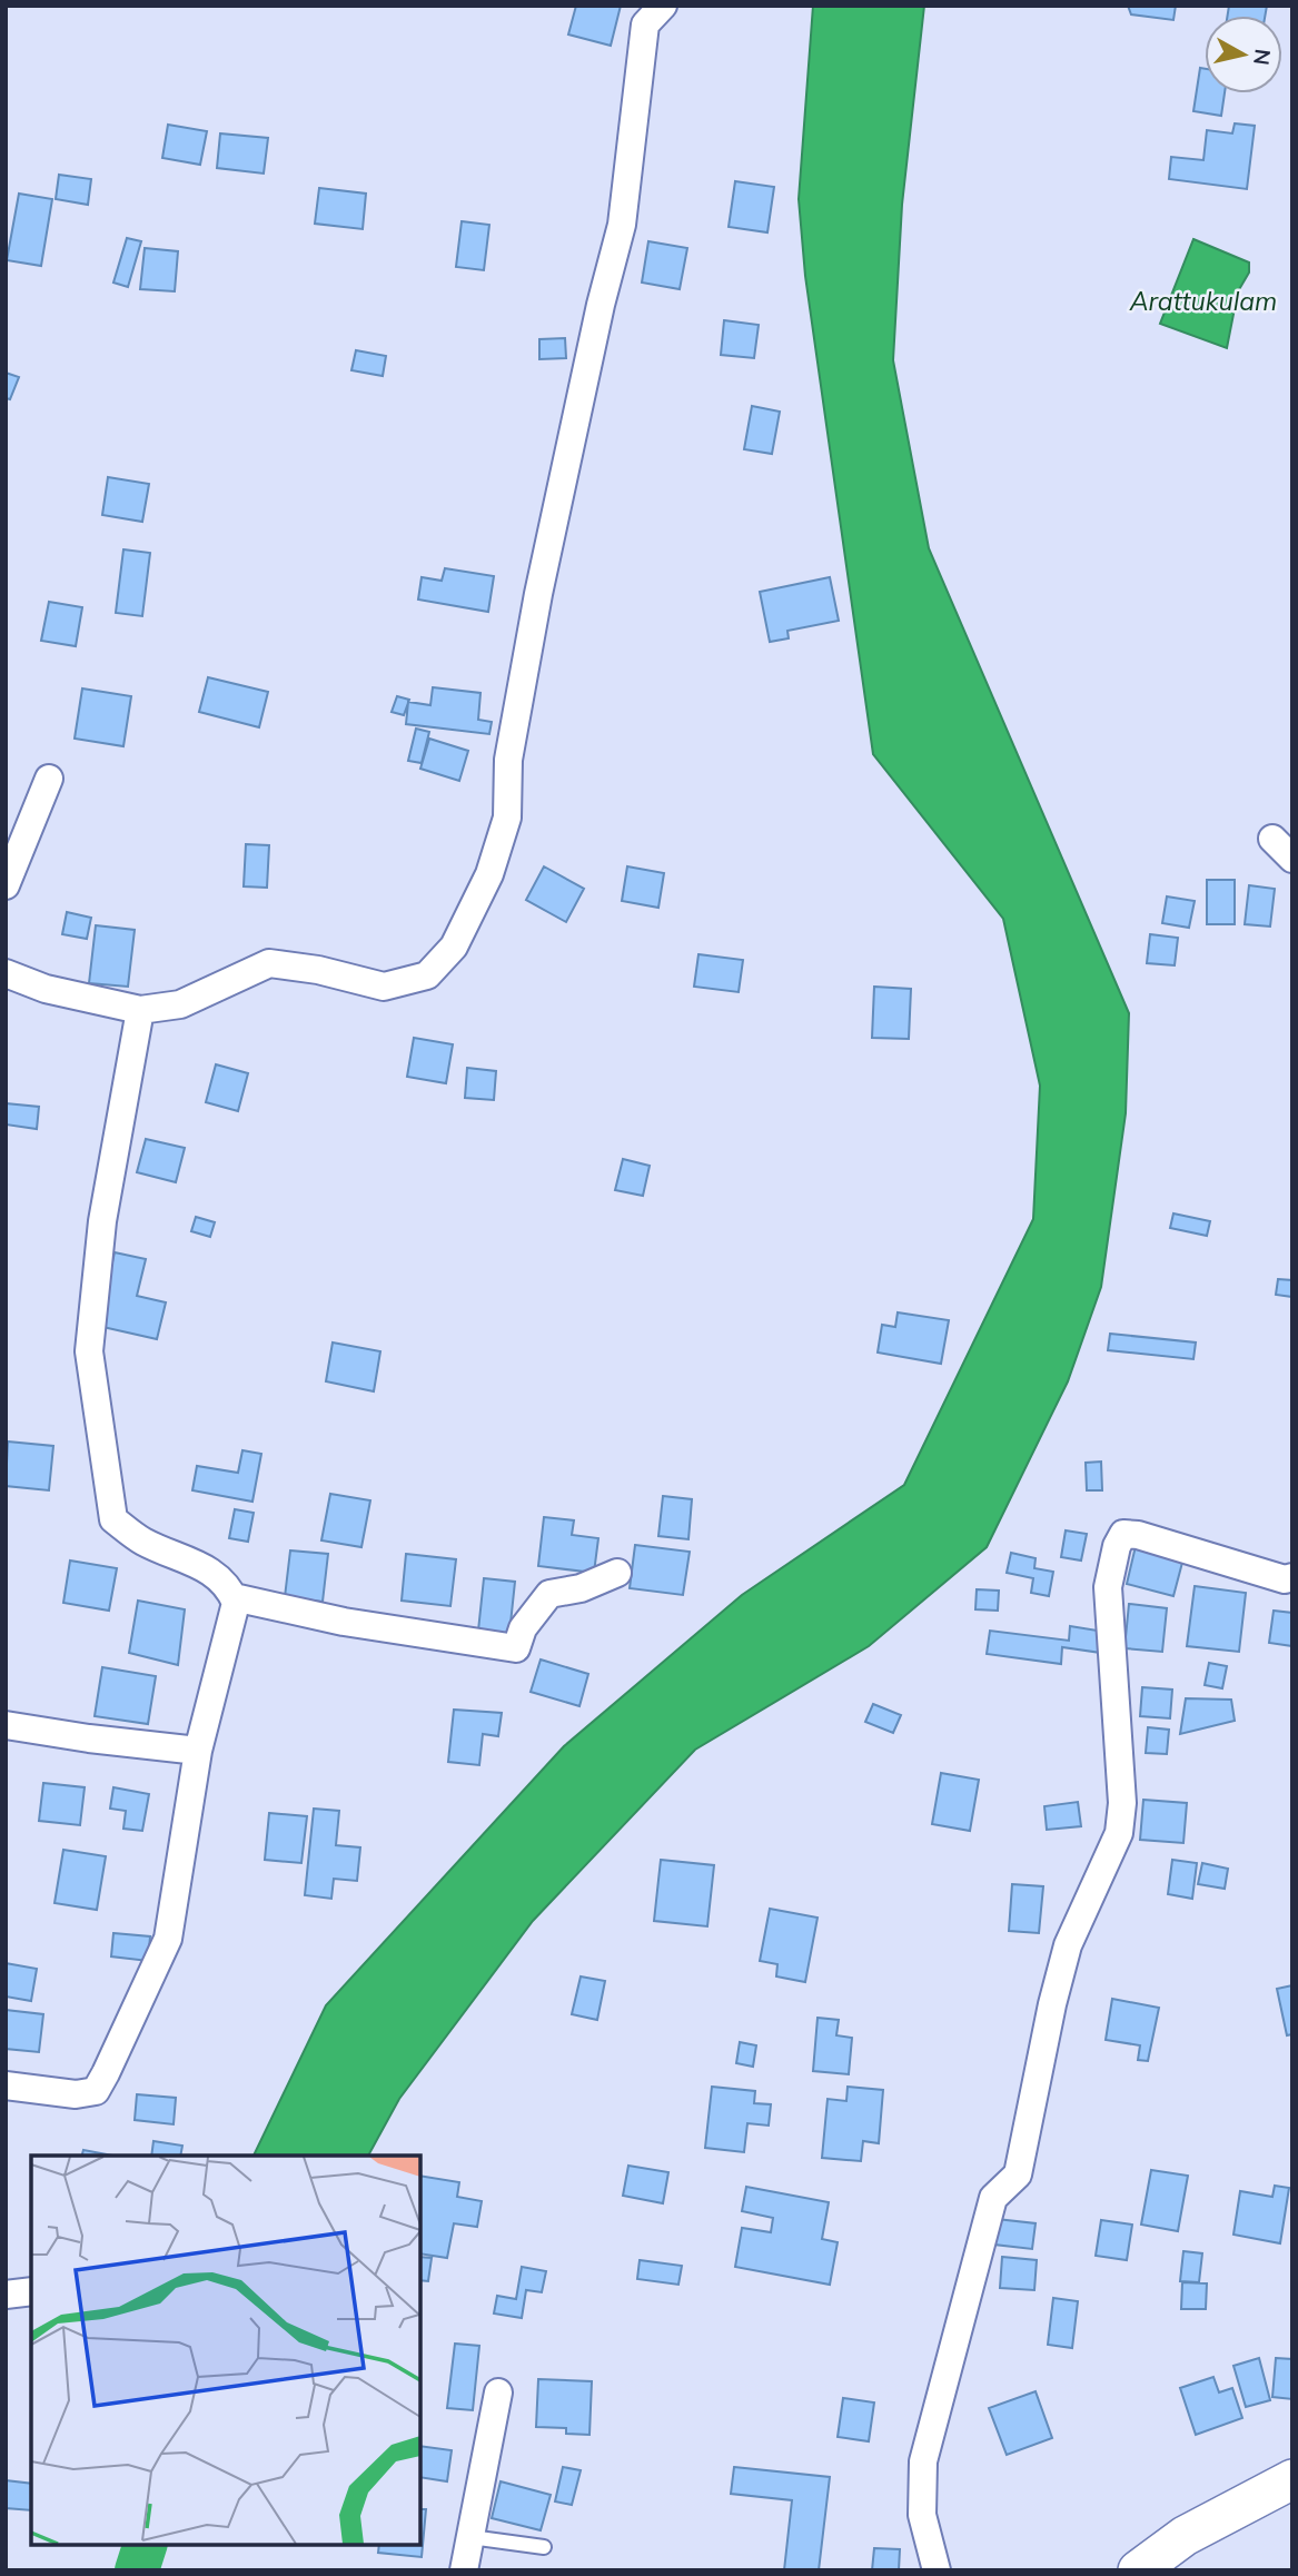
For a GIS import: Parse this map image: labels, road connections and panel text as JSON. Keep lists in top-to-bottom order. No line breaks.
{"water":["Arattukulam"],"north":"right"}
